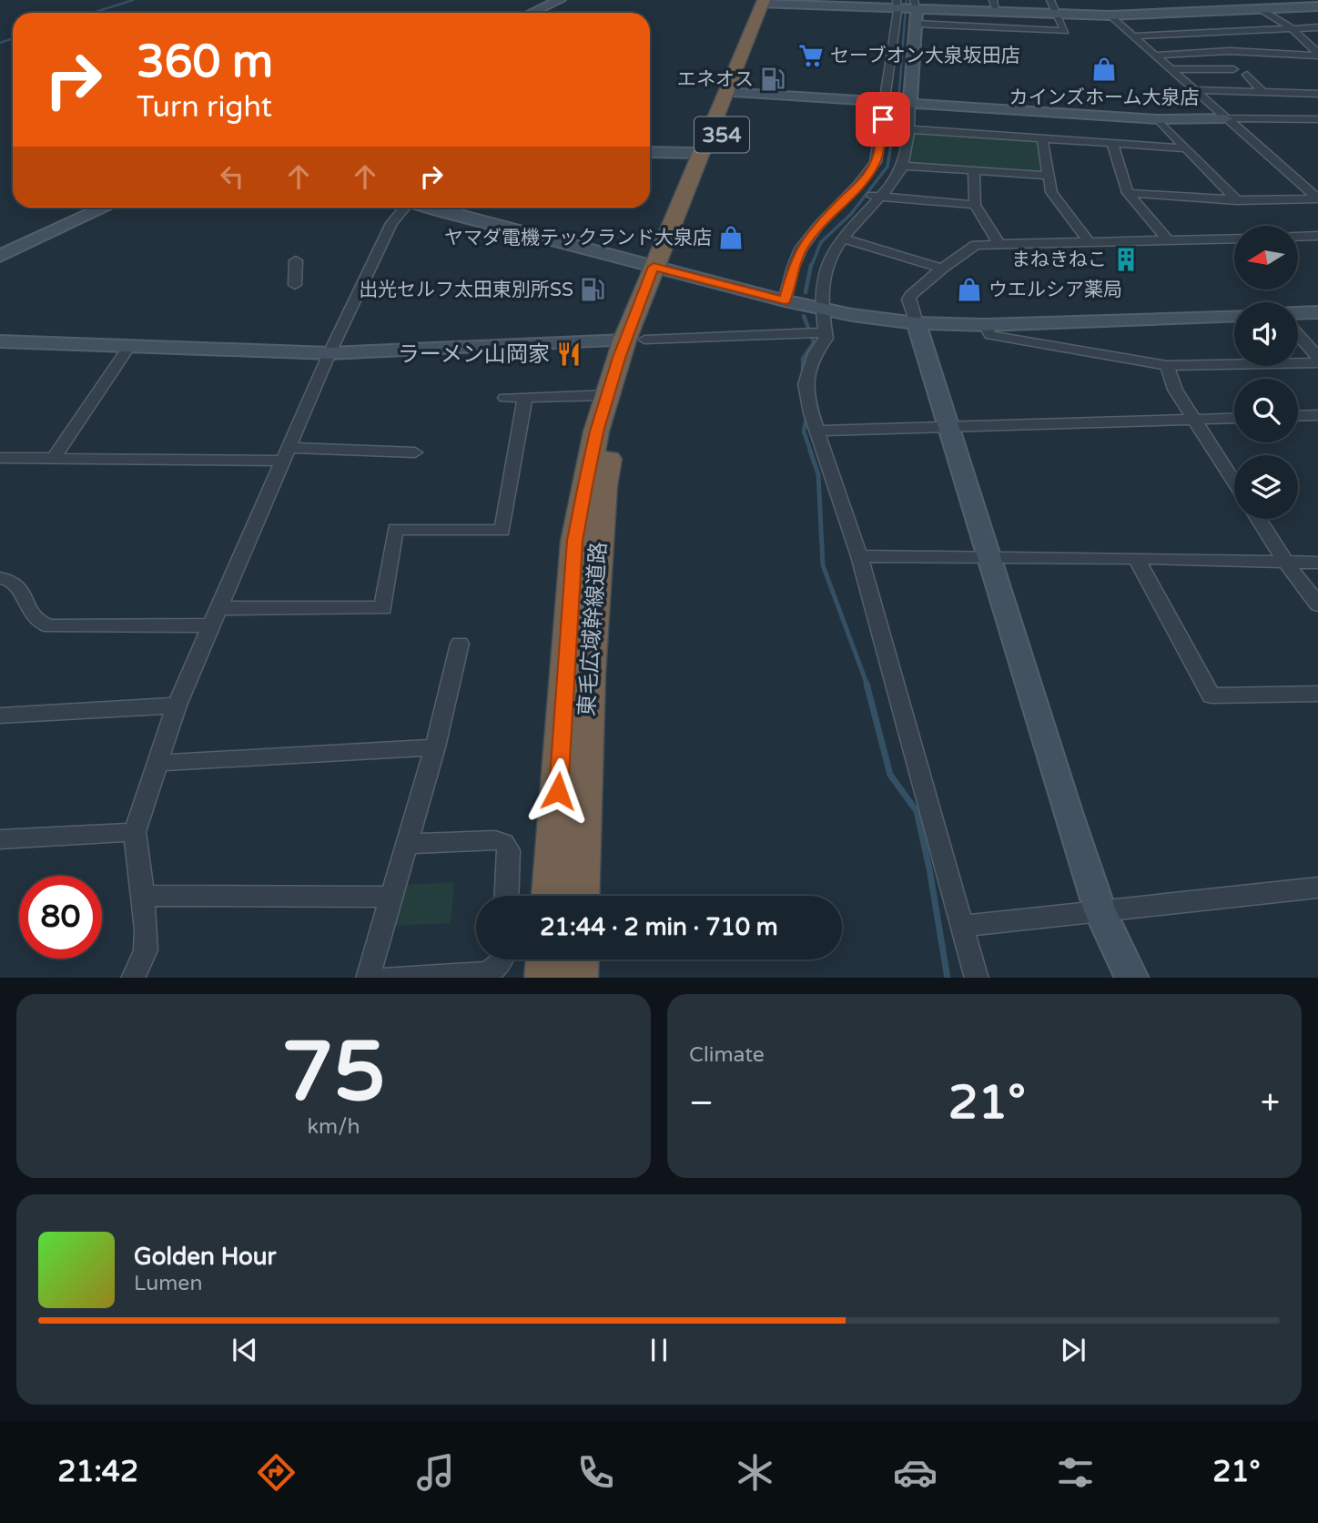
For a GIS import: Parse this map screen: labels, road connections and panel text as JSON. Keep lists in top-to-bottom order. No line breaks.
{"streets":{"highway":["354","東毛広域幹線道路"]},"places":{"supermarket":["セーブオン大泉坂田店"],"shop":["カインズホーム大泉店","ヤマダ電機テックランド大泉店","ウエルシア薬局"],"fuel station":["エネオス","出光セルフ太田東別所SS"],"building":["まねきねこ"],"restaurant":["ラーメン山岡家"]},"north":"left","page":{"turn":["360 m","Turn right"],"limit":"80","trip":"21:44 · 2 min · 710 m","tile":[["75","km/h"],"Climate"],"heat":["−","21°","+"],"song":["Golden Hour","Lumen"],"tabs":["21:42","21°"]}}
